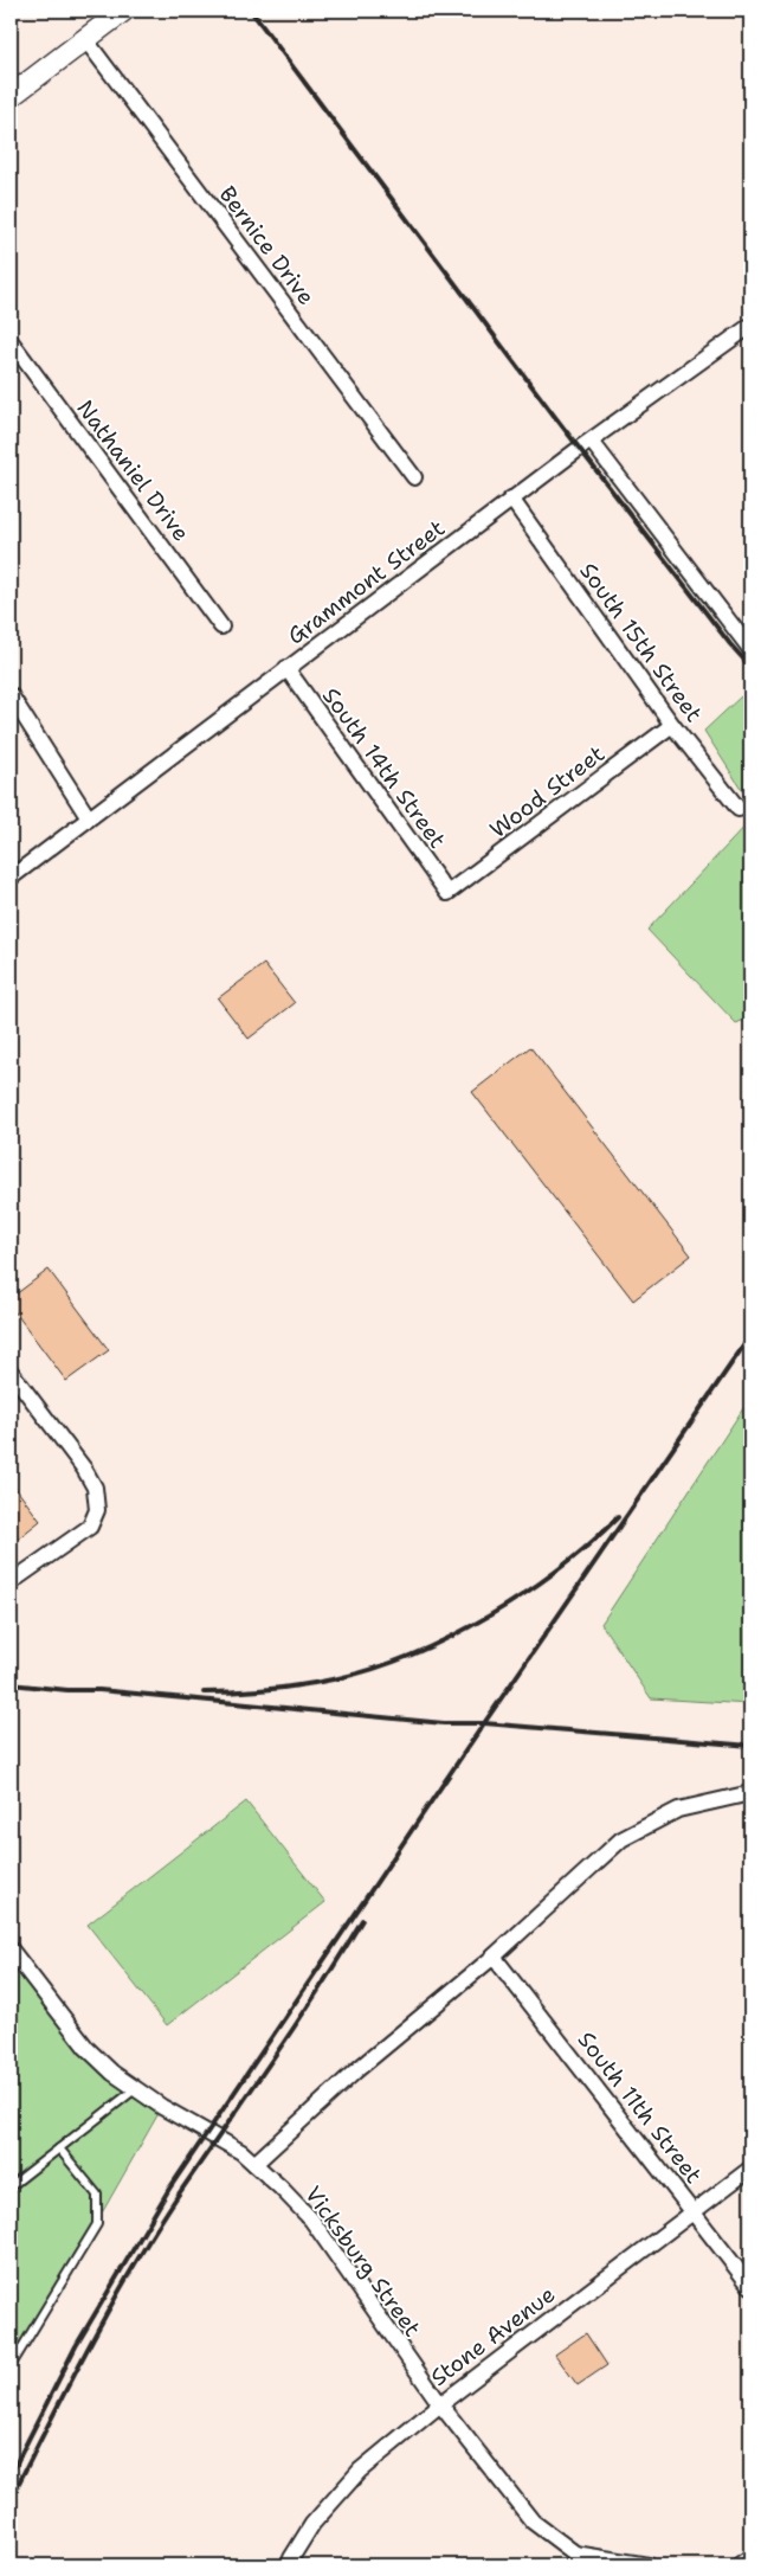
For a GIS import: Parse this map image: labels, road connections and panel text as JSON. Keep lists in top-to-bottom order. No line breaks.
{"streets":{"street":["Bernice Drive","Nathaniel Drive","Grammont Street","South 15th Street","South 14th Street","Wood Street","South 11th Street","Vicksburg Street","Stone Avenue"]},"crossings":[["Grammont Street","South 15th Street"],["Grammont Street","South 14th Street"],["South 15th Street","Wood Street"],["South 14th Street","Wood Street"],["South 11th Street","Stone Avenue"],["Vicksburg Street","Stone Avenue"]]}
